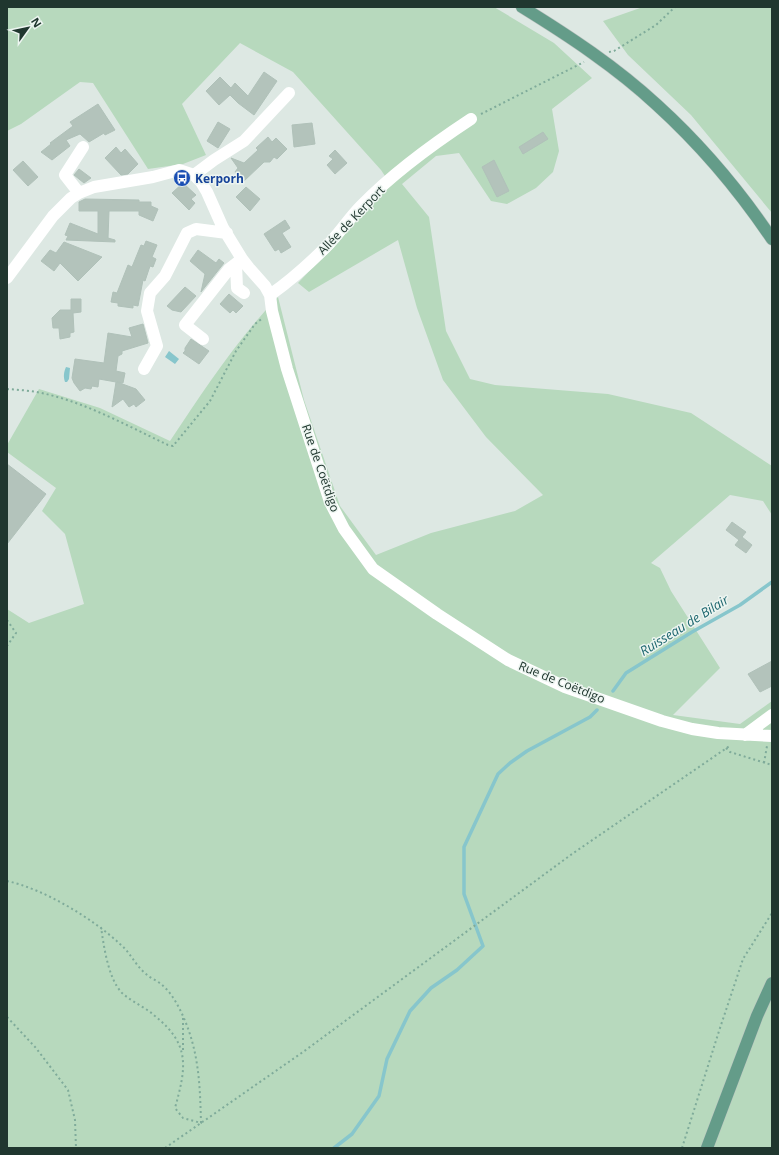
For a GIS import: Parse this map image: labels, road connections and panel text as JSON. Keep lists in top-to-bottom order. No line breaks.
{"streets":{"street":["Allée de Kerport","Rue de Coëtdigo"]},"crossings":[["Allée de Kerport","Rue de Coëtdigo"]],"water":["Ruisseau de Bilair"],"places":{"bus stop":["Kerporh"]},"north":"top right"}
